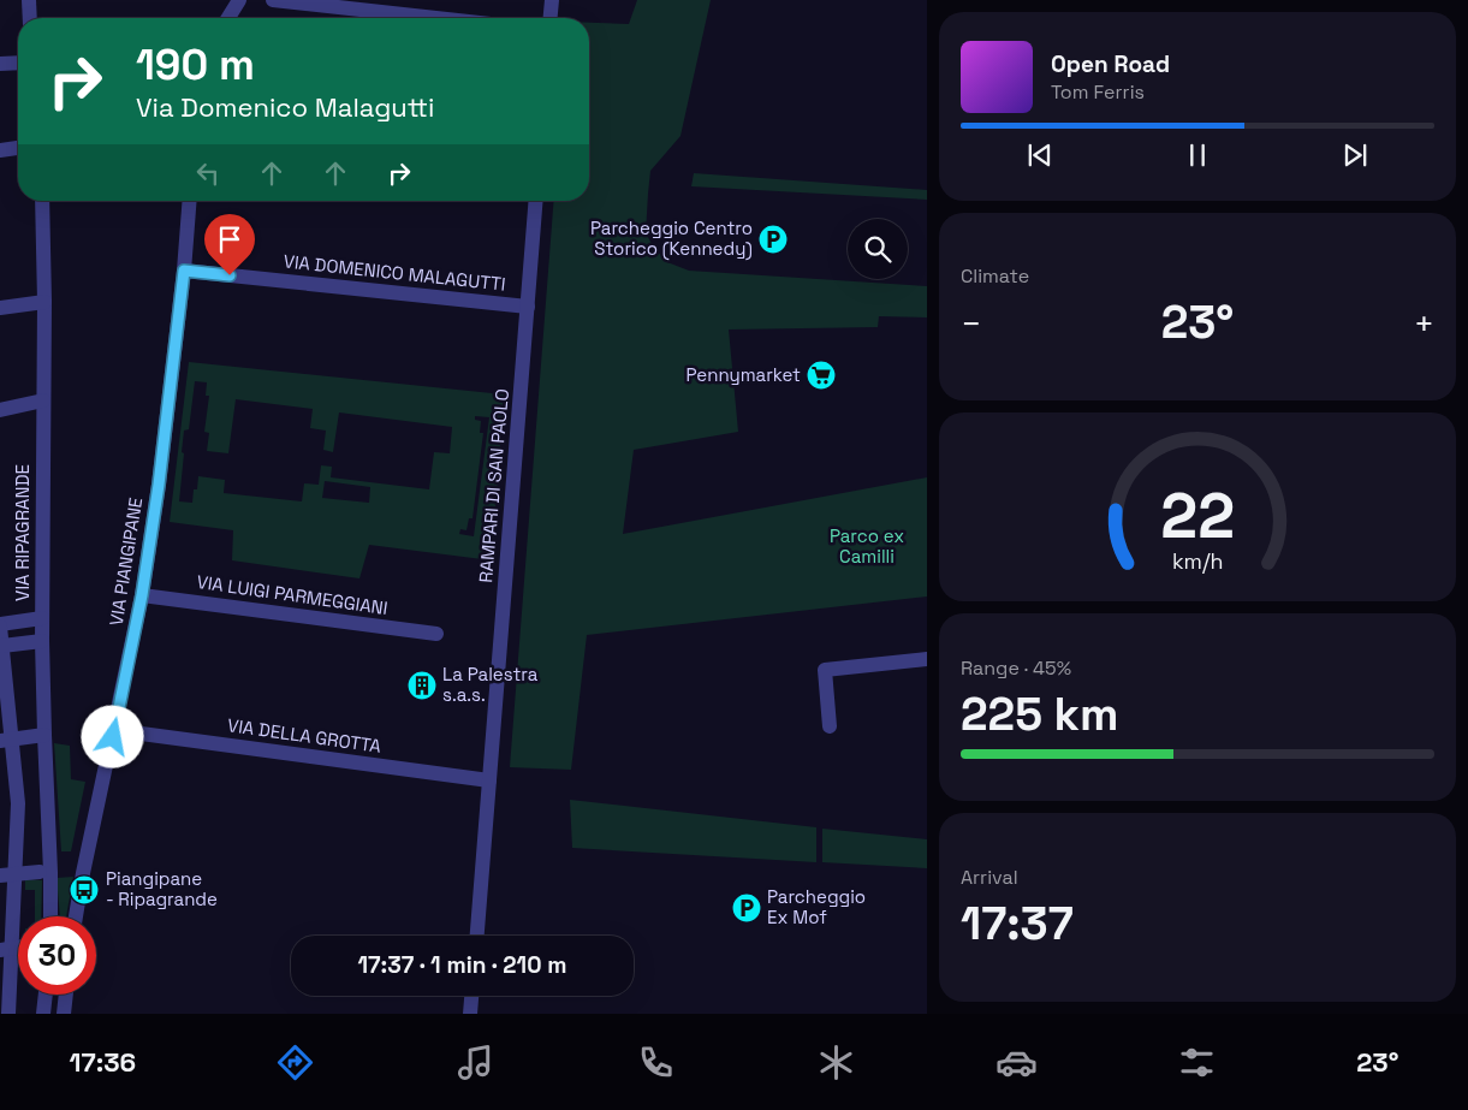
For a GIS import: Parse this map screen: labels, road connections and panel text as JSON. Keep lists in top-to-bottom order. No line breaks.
{"streets":{"street":["VIA DOMENICO MALAGUTTI","RAMPARI DI SAN PAOLO","VIA RIPAGRANDE","VIA PIANGIPANE","VIA LUIGI PARMEGGIANI","VIA DELLA GROTTA"]},"crossings":[["VIA DOMENICO MALAGUTTI","RAMPARI DI SAN PAOLO"],["VIA DOMENICO MALAGUTTI","VIA PIANGIPANE"],["RAMPARI DI SAN PAOLO","VIA DELLA GROTTA"],["VIA PIANGIPANE","VIA LUIGI PARMEGGIANI"],["VIA PIANGIPANE","VIA DELLA GROTTA"]],"parks":["Parco ex Camilli"],"places":{"parking":["Parcheggio Centro Storico (Kennedy)","Parcheggio Ex Mof"],"supermarket":["Pennymarket"],"building":["La Palestra s.a.s."],"bus stop":["Piangipane - Ripagrande"]},"page":{"turn":["190 m","Via Domenico Malagutti"],"song":["Open Road","Tom Ferris"],"tile":["Climate",["Range · 45%","225 km"],["Arrival","17:37"]],"heat":["−","23°","+"],"limit":"30","trip":"17:37 · 1 min · 210 m","tabs":["17:36","23°"],"gauge":["22","km/h"]}}
